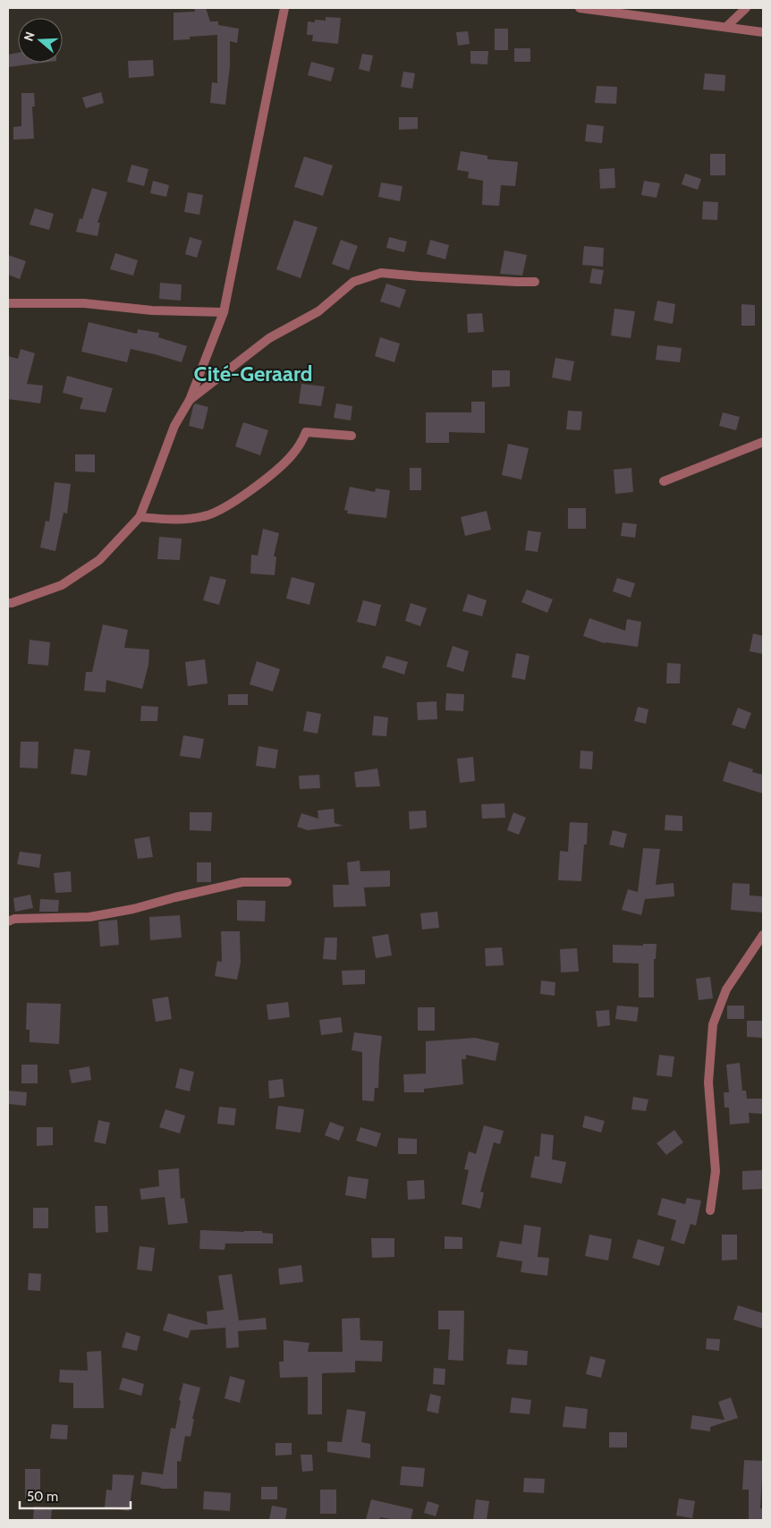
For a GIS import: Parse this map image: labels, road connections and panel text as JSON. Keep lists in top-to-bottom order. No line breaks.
{"districts":["Cité-Geraard"],"scale_bar":"50 m","north":"left"}
